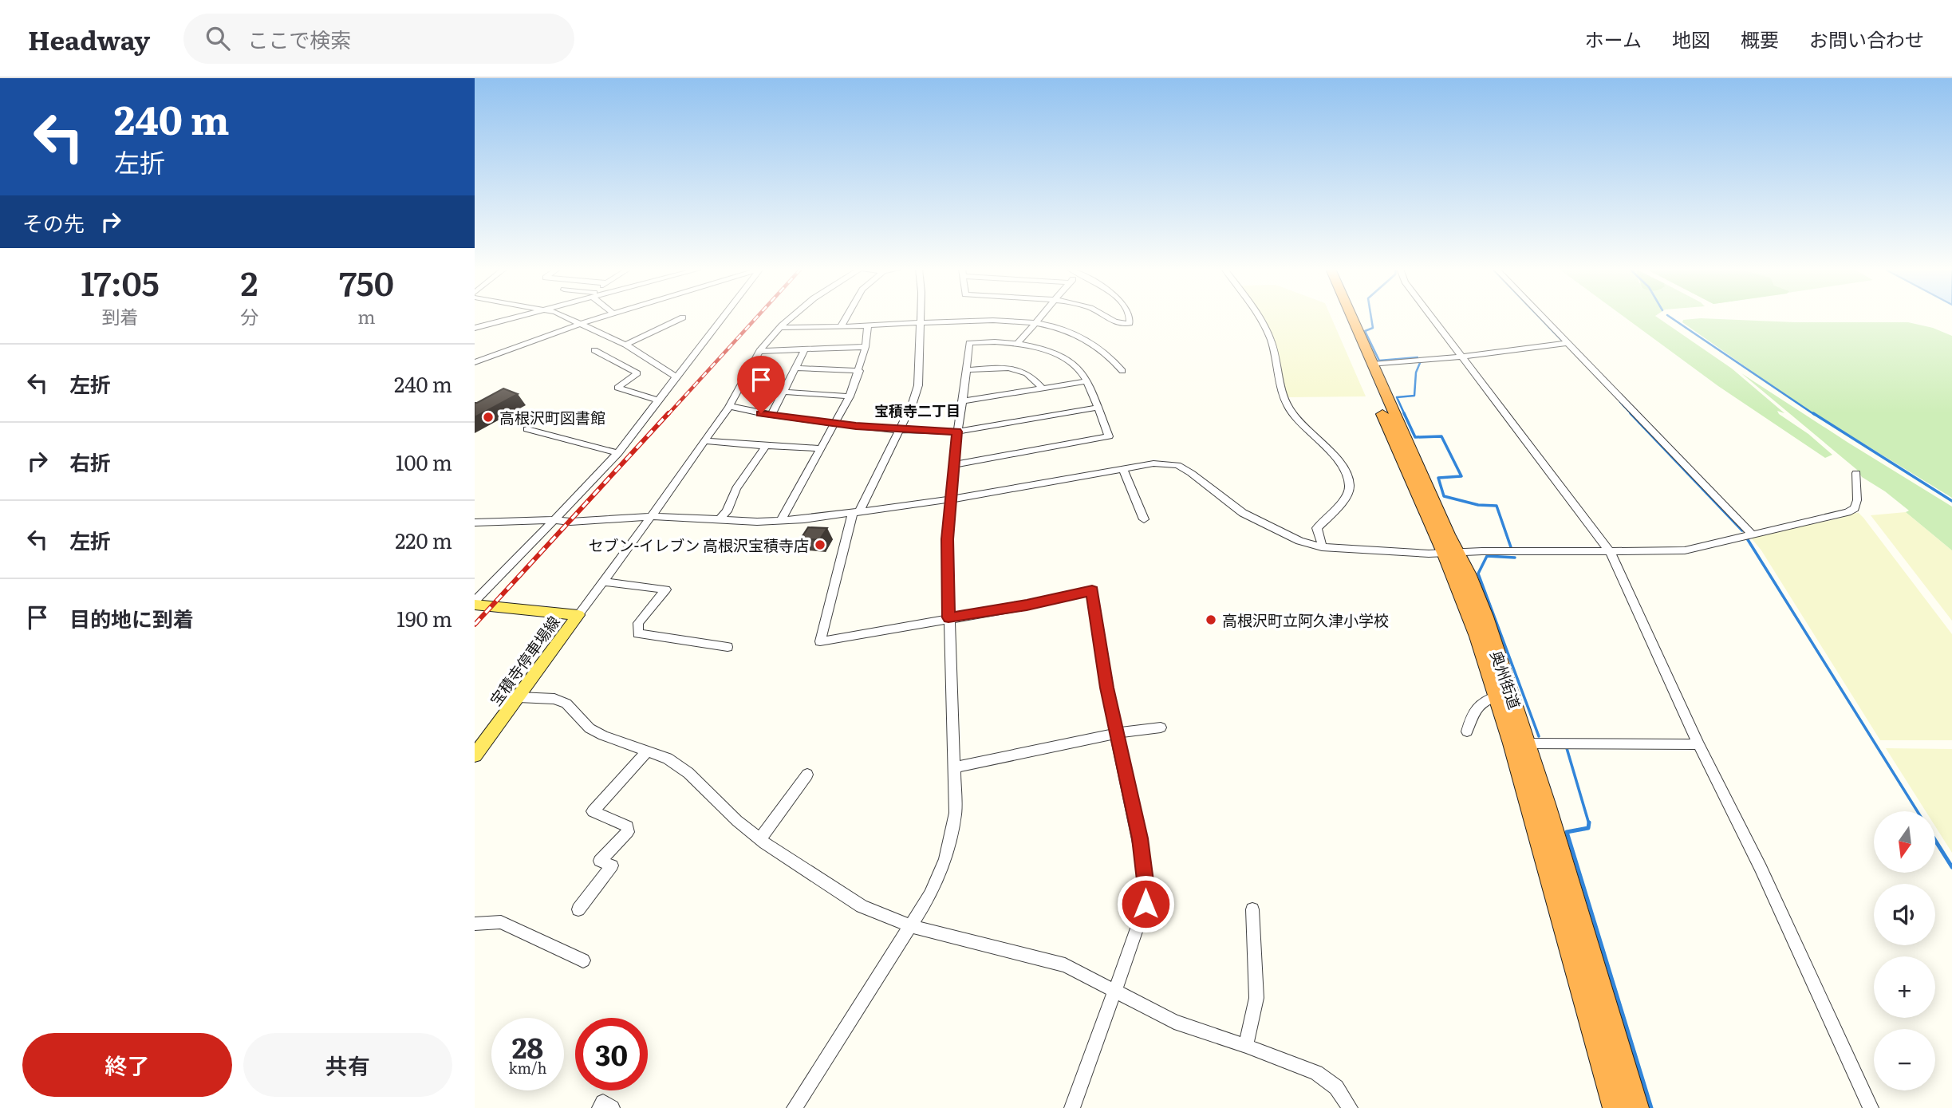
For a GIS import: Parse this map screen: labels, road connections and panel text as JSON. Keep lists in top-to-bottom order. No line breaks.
{"streets":{"highway":["奥州街道"],"main road":["宝積寺停車場線"]},"districts":["宝積寺二丁目"],"places":["高根沢町図書館","セブン-イレブン 高根沢宝積寺店","高根沢町立阿久津小学校"],"north":"bottom","page":{"header":"Headway","search":"ここで検索","nav":["ホーム","地図","概要","お問い合わせ"],"turn":["240 m","左折"],"then":"その先","eta":["17:05","到着","2","分","750","m"],"list":[{"name":"左折","value":"240 m"},{"name":"右折","value":"100 m"},{"name":"左折","value":"220 m"},{"name":"目的地に到着","value":"190 m"}],"map_buttons":["+","−"],"speed":"28 km/h","limit":"30","buttons":["終了","共有"]}}
